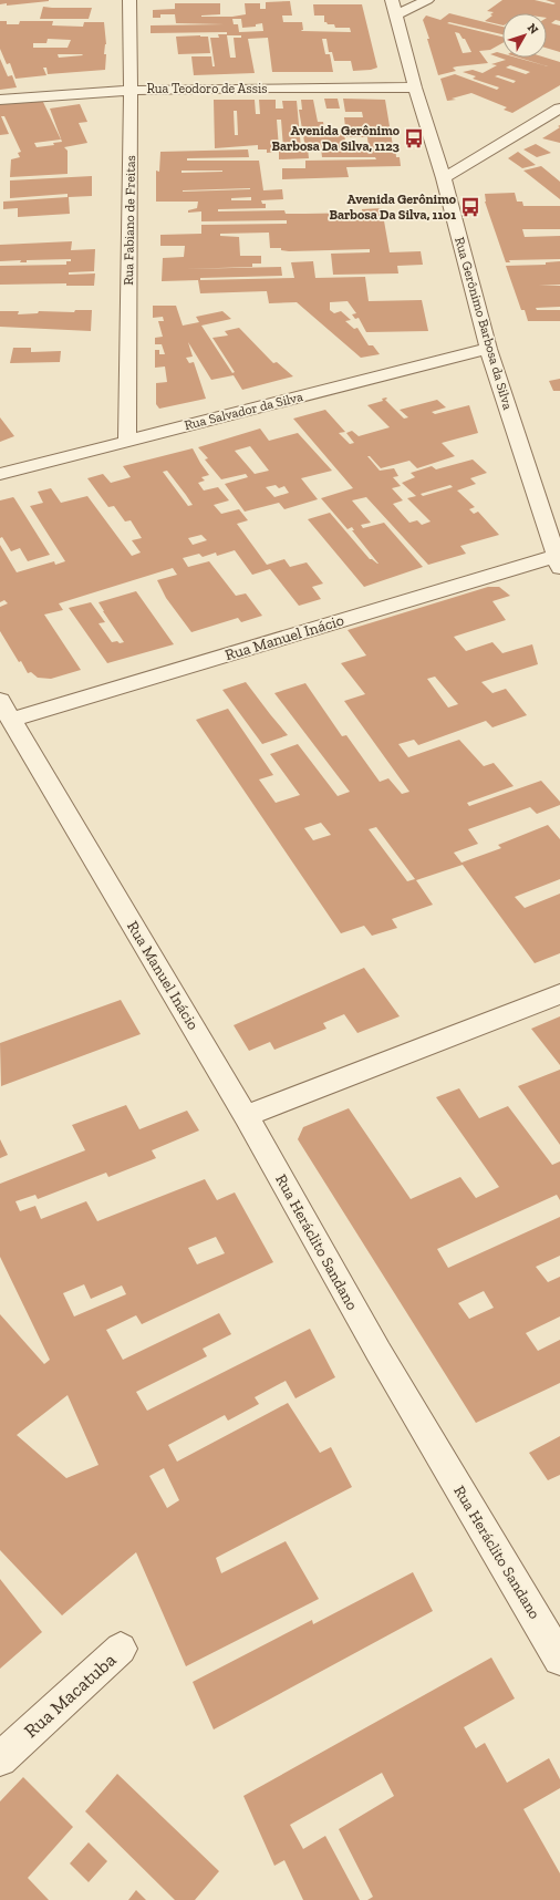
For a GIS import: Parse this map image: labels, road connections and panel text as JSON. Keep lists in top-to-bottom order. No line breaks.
{"streets":{"street":["Rua Teodoro de Assis","Rua Fabiano de Freitas","Rua Gerônimo Barbosa da Silva","Rua Salvador da Silva","Rua Manuel Inácio","Rua Heráclito Sandano","Rua Macatuba"]},"crossings":[["Rua Teodoro de Assis","Rua Fabiano de Freitas"],["Rua Teodoro de Assis","Rua Gerônimo Barbosa da Silva"],["Rua Fabiano de Freitas","Rua Salvador da Silva"],["Rua Gerônimo Barbosa da Silva","Rua Salvador da Silva"],["Rua Gerônimo Barbosa da Silva","Rua Manuel Inácio"],["Rua Manuel Inácio","Rua Heráclito Sandano"]],"places":{"bus stop":["Avenida Gerônimo Barbosa Da Silva, 1123","Avenida Gerônimo Barbosa Da Silva, 1101"]},"north":"top right"}
